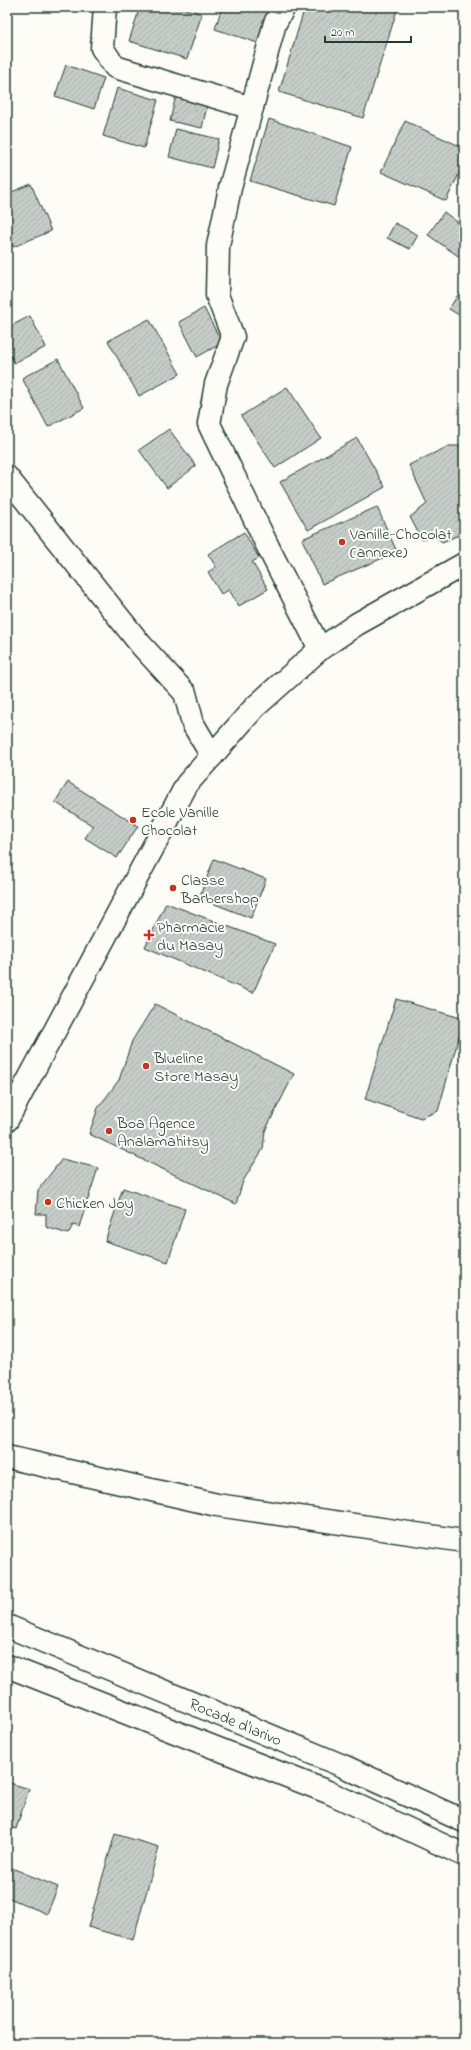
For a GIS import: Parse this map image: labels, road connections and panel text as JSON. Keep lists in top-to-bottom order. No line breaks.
{"streets":{"main road":["Rocade d'Iarivo"]},"places":{"other":["Vanille-Chocolat (annexe)","Ecole Vanille Chocolat","Classe Barbershop","Blueline Store Masay","Boa Agence Analamahitsy","Chicken Joy"],"health":["Pharmacie du Masay"]},"scale_bar":"20 m"}
